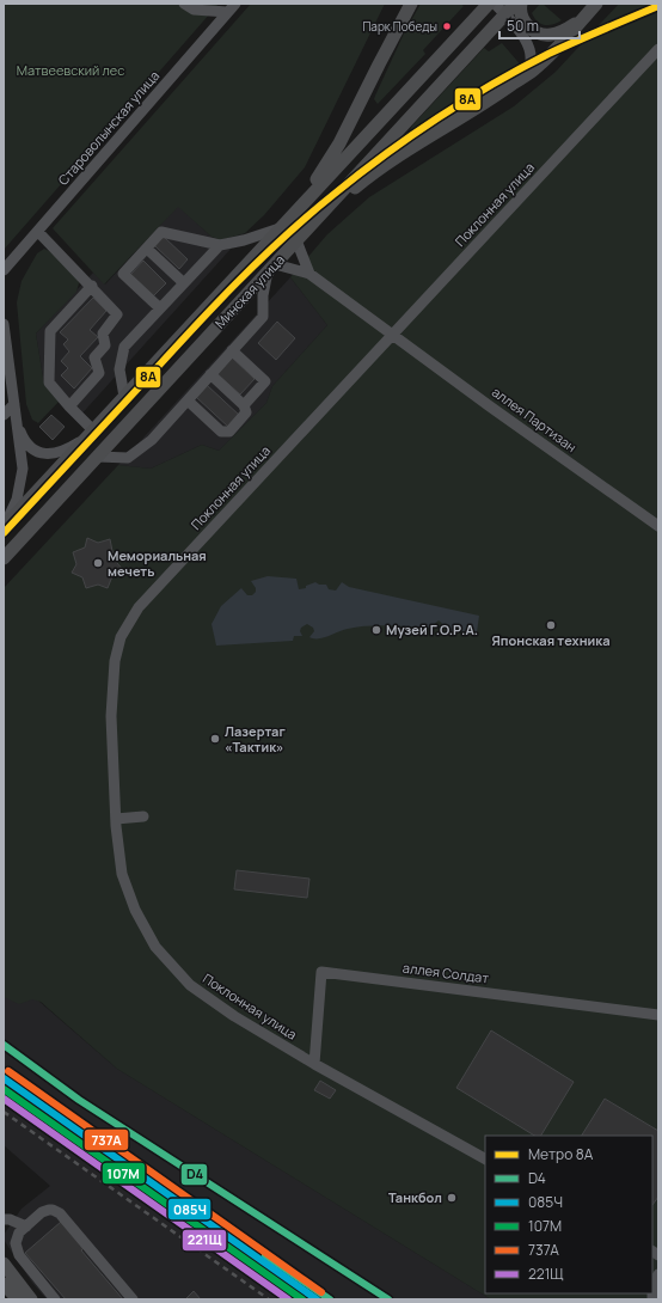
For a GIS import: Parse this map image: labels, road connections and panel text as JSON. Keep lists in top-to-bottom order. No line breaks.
{"streets":{"main road":["Минская улица"],"street":["Староволынская улица","Поклонная улица","аллея Партизан","аллея Солдат"]},"crossings":[["Поклонная улица","аллея Партизан"],["Поклонная улица","аллея Солдат"]],"parks":["Матвеевский лес"],"places":["Парк Победы","Мемориальная мечеть","Японская техника","Музей Г.О.Р.А.","Лазертаг «Тактик»","Танкбол"],"lines":["metro line 8А","transit line D4","transit line 737А","transit line 085Ч","transit line 107М","transit line 221Щ"],"legend":["Метро 8А","D4","085Ч","107М","737А","221Щ"],"scale_bar":"50 m"}
